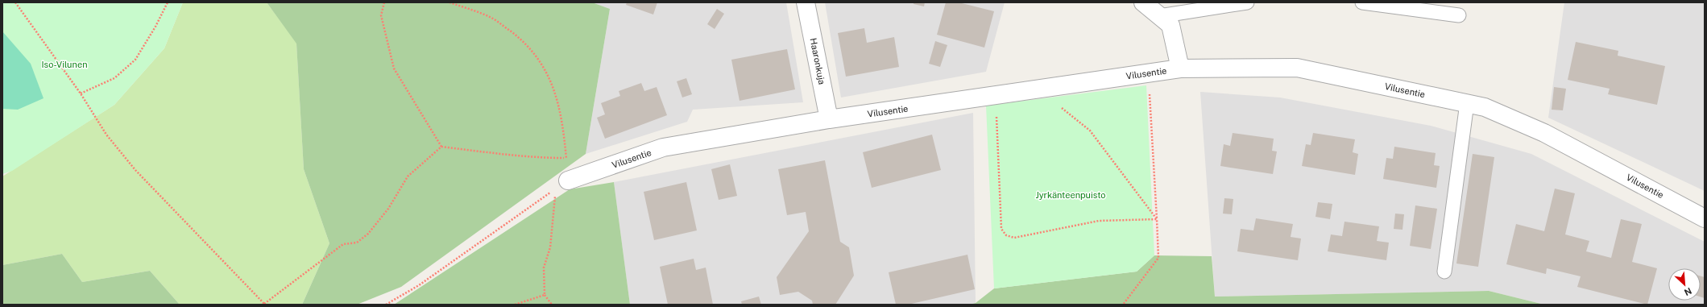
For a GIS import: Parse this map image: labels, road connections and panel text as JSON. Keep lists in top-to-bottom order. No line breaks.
{"streets":{"street":["Haaronkuja","Vilusentie"]},"crossings":[["Haaronkuja","Vilusentie"]],"parks":["Iso-Vilunen","Jyrkänteenpuisto"],"north":"bottom right"}
